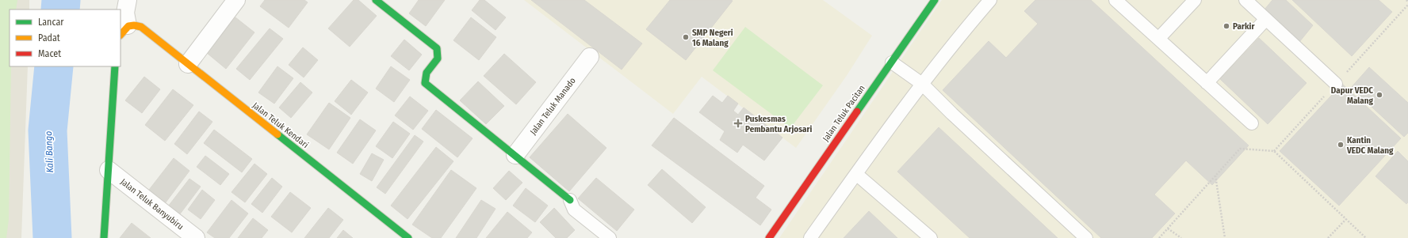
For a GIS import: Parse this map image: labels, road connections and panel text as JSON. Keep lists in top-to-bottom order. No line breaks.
{"streets":{"street":["Jalan Teluk Manado","Jalan Teluk Pacitan","Jalan Teluk Kendari","Jalan Teluk Banyubiru"]},"water":["Kali Bango"],"places":{"other":["Parkir","SMP Negeri 16 Malang","Dapur VEDC Malang","Kantin VEDC Malang"],"health":["Puskesmas Pembantu Arjosari"]},"legend":["Lancar","Padat","Macet"]}
